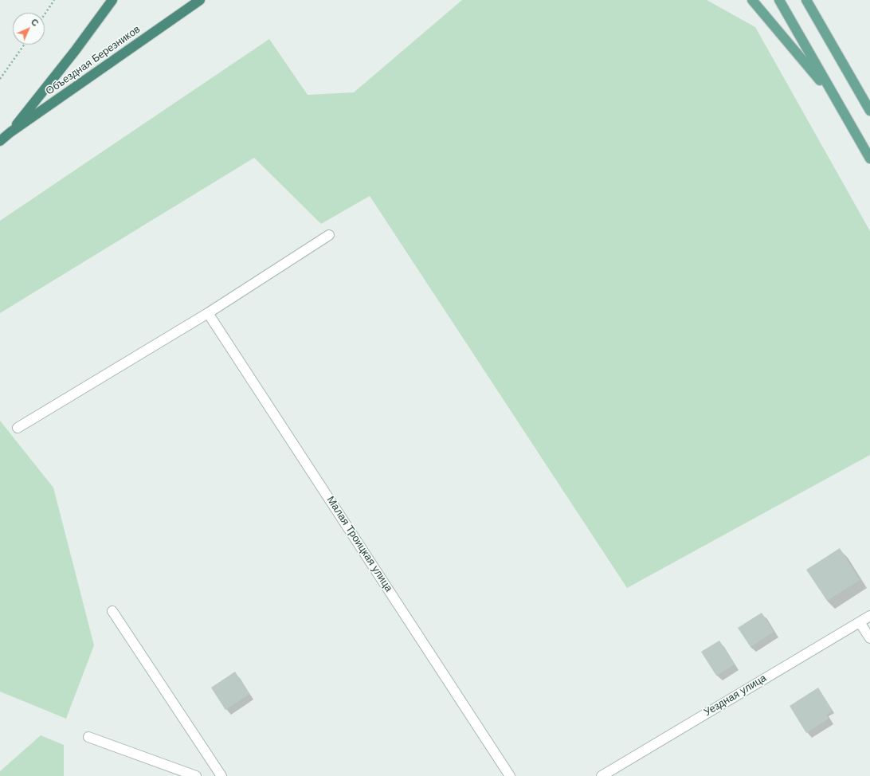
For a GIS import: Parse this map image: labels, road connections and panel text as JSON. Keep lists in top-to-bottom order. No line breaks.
{"streets":{"highway":["Объездная Березников"],"street":["Малая Троицкая улица","Уездная улица"]},"north":"top right"}
